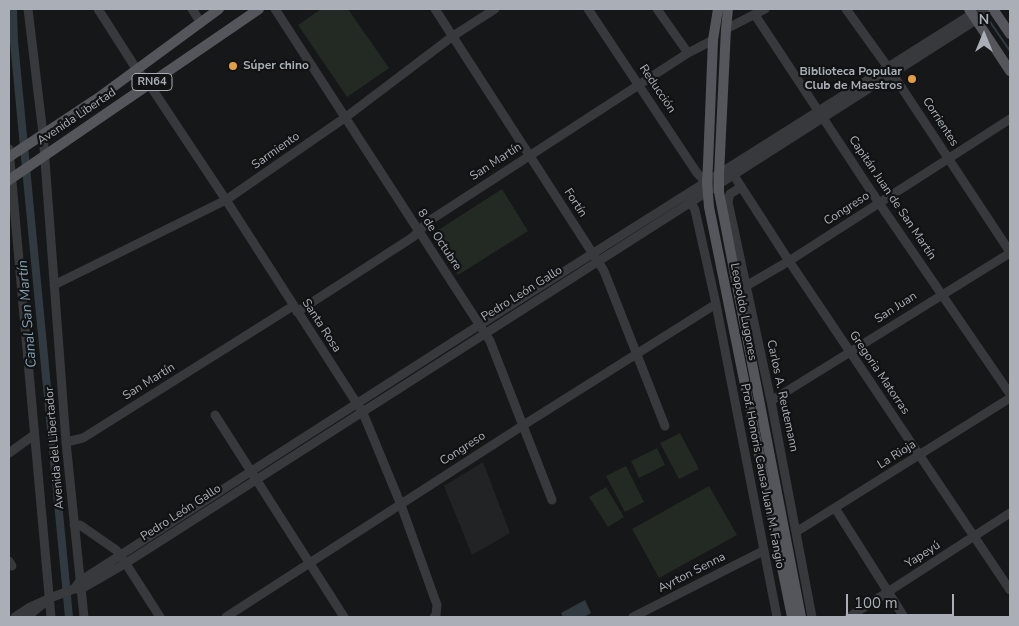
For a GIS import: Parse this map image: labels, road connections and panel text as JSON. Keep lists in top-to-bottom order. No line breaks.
{"streets":{"main road":["RN64","Avenida Libertad","Leopoldo Lugones"],"street":["Reducción","Corrientes","Sarmiento","San Martín","Capitán Juan de San Martín","Fortín","Congreso","8 de Octubre","Pedro León Gallo","San Juan","Santa Rosa","Gregoria Matorras","Carlos A. Reutemann","Avenida del Libertador","La Rioja","Prof. Honoris Causa Juan M. Fangio","Yapeyú","Ayrton Senna"]},"crossings":[["Reducción","San Martín"],["Reducción","Pedro León Gallo"],["Reducción","Leopoldo Lugones"],["Avenida Libertad","Santa Rosa"],["Avenida Libertad","Avenida del Libertador"],["Corrientes","Congreso"],["Corrientes","Pedro León Gallo"],["Corrientes","San Juan"],["Sarmiento","Fortín"],["Sarmiento","8 de Octubre"],["Sarmiento","Santa Rosa"],["Sarmiento","Avenida del Libertador"],["San Martín","Fortín"],["San Martín","8 de Octubre"],["San Martín","Leopoldo Lugones"],["San Martín","Santa Rosa"],["San Martín","Avenida del Libertador"],["Capitán Juan de San Martín","Congreso"],["Capitán Juan de San Martín","Pedro León Gallo"],["Capitán Juan de San Martín","San Juan"],["Fortín","Congreso"],["Fortín","Pedro León Gallo"],["Congreso","8 de Octubre"],["Congreso","Santa Rosa"],["Congreso","Gregoria Matorras"],["Congreso","Carlos A. Reutemann"],["Congreso","Prof. Honoris Causa Juan M. Fangio"],["8 de Octubre","Pedro León Gallo"],["Pedro León Gallo","Leopoldo Lugones"],["Pedro León Gallo","Santa Rosa"],["Pedro León Gallo","Gregoria Matorras"],["Pedro León Gallo","Avenida del Libertador"],["Pedro León Gallo","Prof. Honoris Causa Juan M. Fangio"],["San Juan","Gregoria Matorras"],["San Juan","Carlos A. Reutemann"],["Gregoria Matorras","Carlos A. Reutemann"],["Gregoria Matorras","La Rioja"],["Gregoria Matorras","Yapeyú"],["Carlos A. Reutemann","La Rioja"],["Prof. Honoris Causa Juan M. Fangio","Ayrton Senna"]],"water":["Canal San Martín"],"places":["Súper chino","Biblioteca Popular Club de Maestros"],"scale_bar":"100 m","north":"top"}
